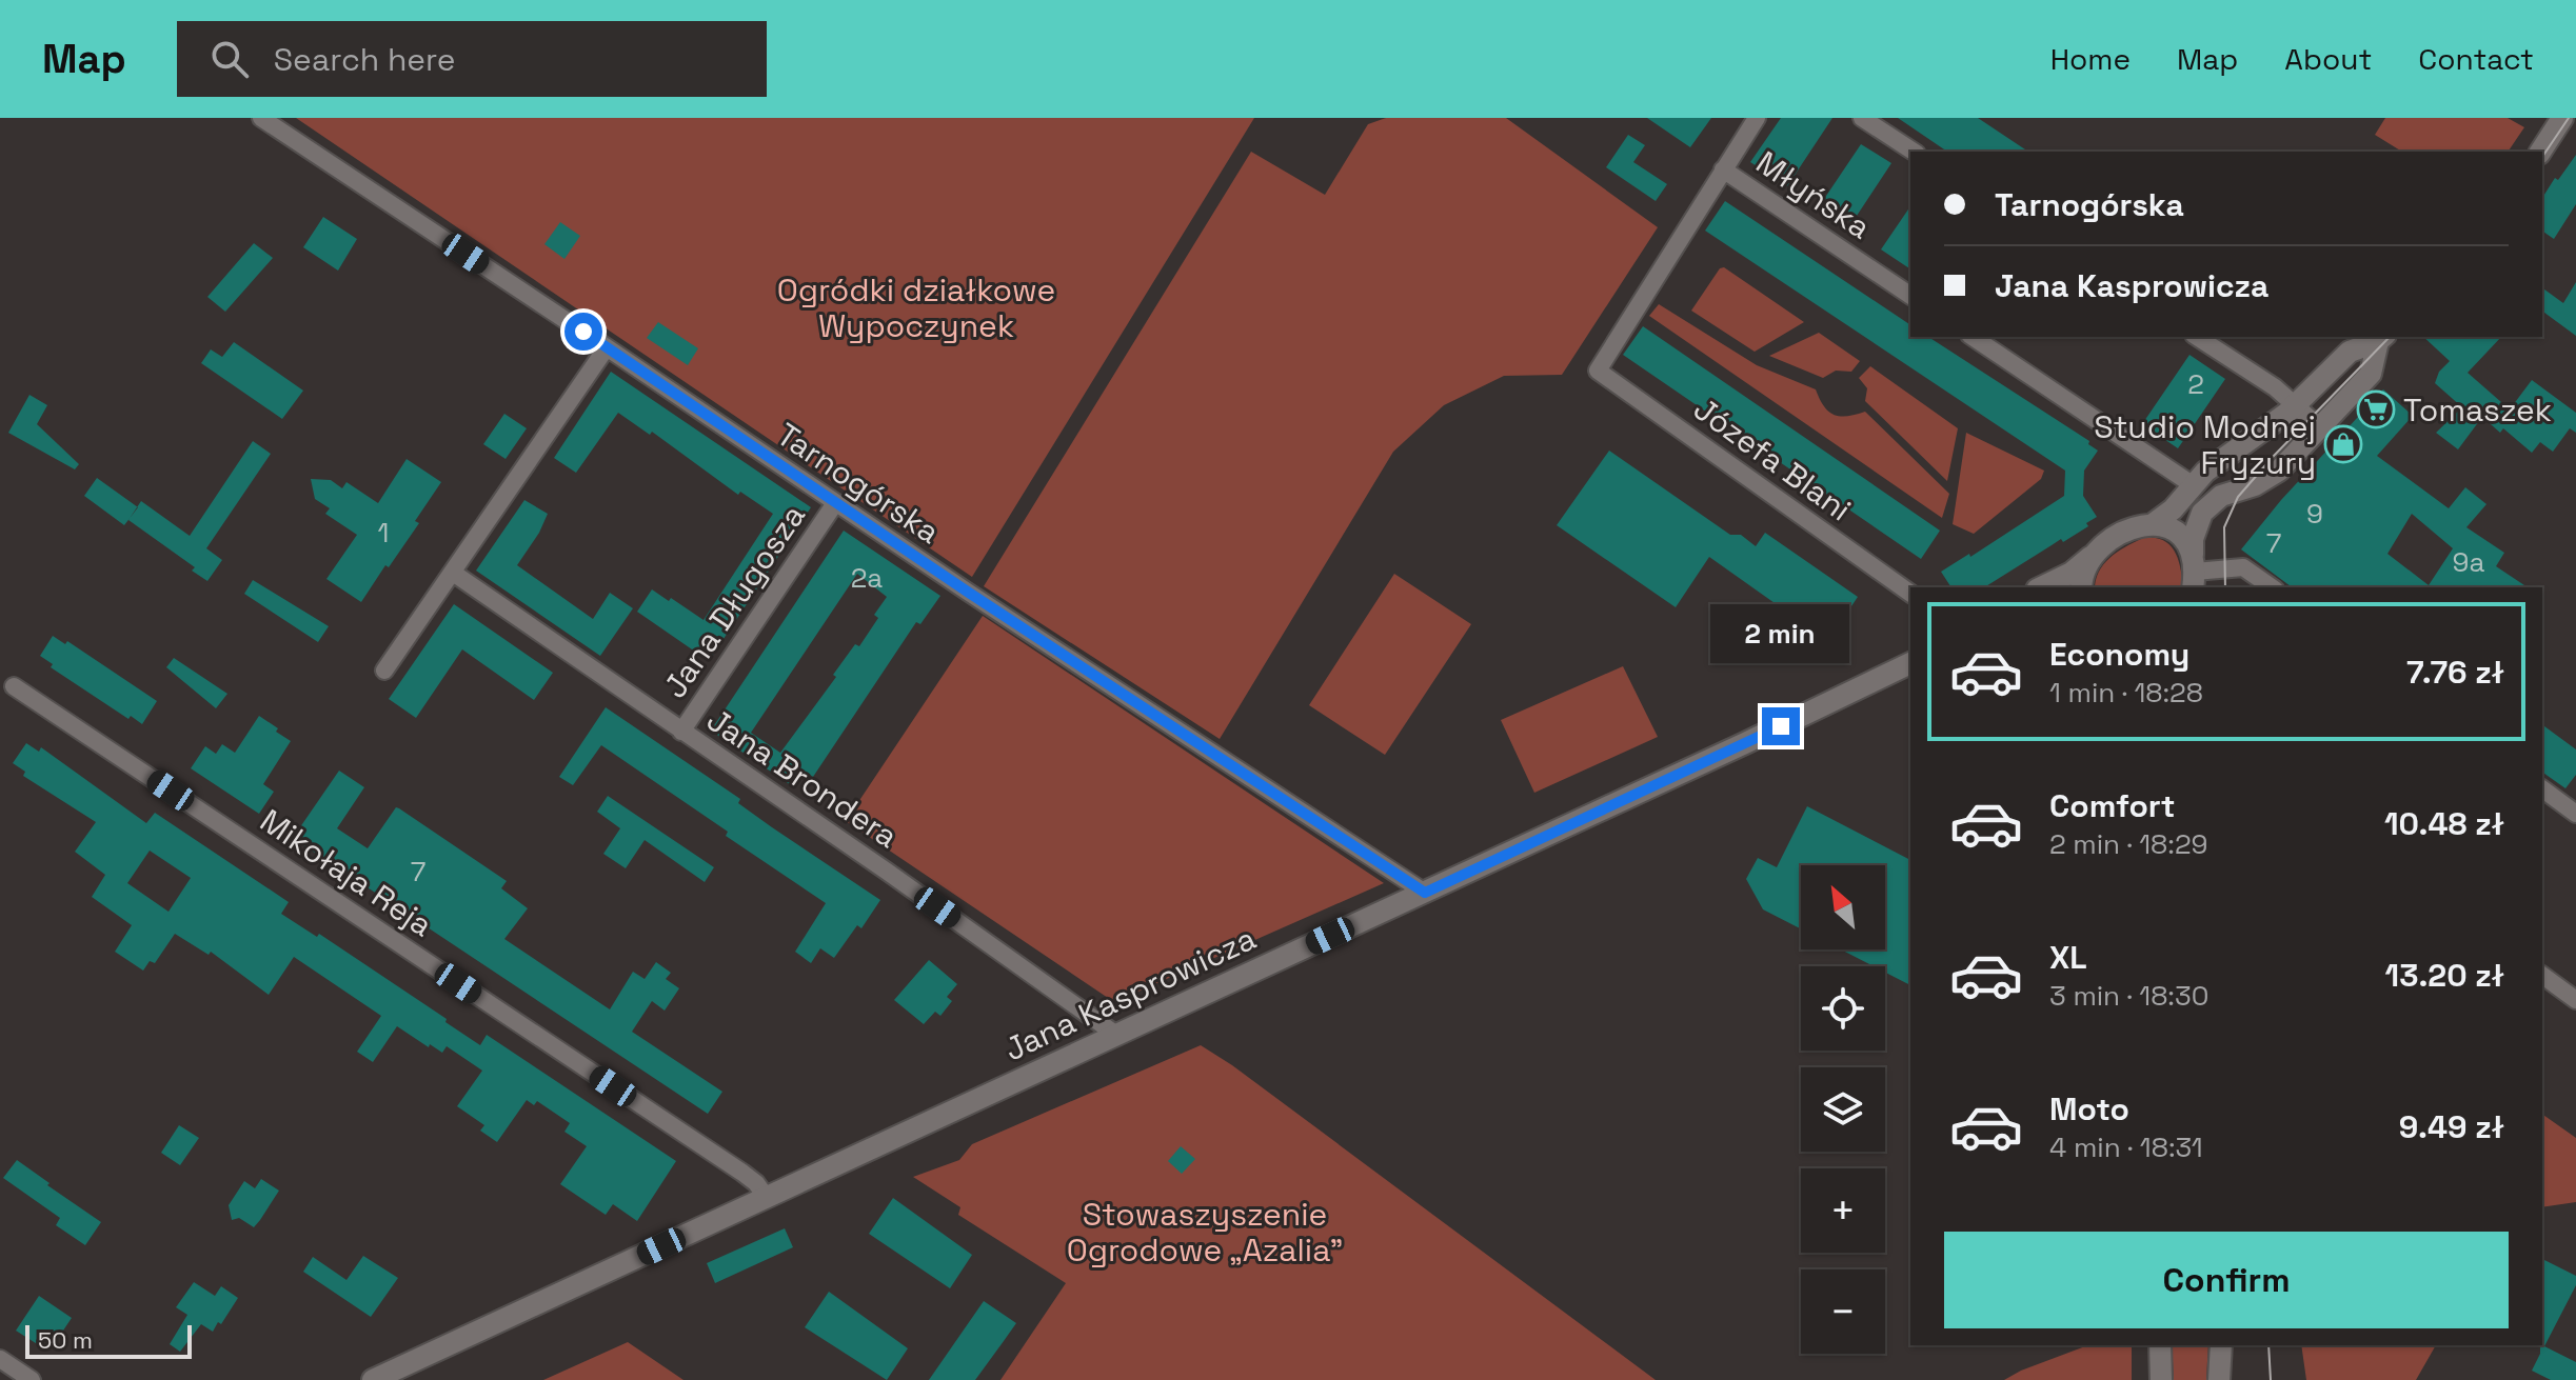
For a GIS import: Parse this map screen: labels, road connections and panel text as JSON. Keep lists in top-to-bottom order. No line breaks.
{"streets":{"street":["Młyńska","Józefa Blani","Tarnogórska","Jana Długosza","Jana Brondera","Mikołaja Reja","Jana Kasprowicza"]},"crossings":[["Młyńska","Józefa Blani"],["Tarnogórska","Jana Długosza"],["Tarnogórska","Jana Kasprowicza"],["Jana Długosza","Jana Brondera"],["Jana Brondera","Jana Kasprowicza"],["Mikołaja Reja","Jana Kasprowicza"]],"parks":["Ogródki działkowe Wypoczynek","Stowaszyszenie Ogrodowe „Azalia”"],"places":{"supermarket":["Tomaszek"],"shop":["Studio Modnej Fryzury"]},"house_numbers":["2","9","1","7","9a","2a","7"],"scale_bar":"50 m","north":"top left","page":{"header":"Map","search":"Search here","nav":["Home","Map","About","Contact"],"banner":["Tarnogórska","Jana Kasprowicza"],"list":[{"name":"Economy","note":"1 min · 18:28","value":"7.76 zł"},{"name":"Comfort","note":"2 min · 18:29","value":"10.48 zł"},{"name":"XL","note":"3 min · 18:30","value":"13.20 zł"},{"name":"Moto","note":"4 min · 18:31","value":"9.49 zł"}],"bubble":"2 min","map_buttons":["+","−"],"buttons":"Confirm","scale":"50 m"}}
